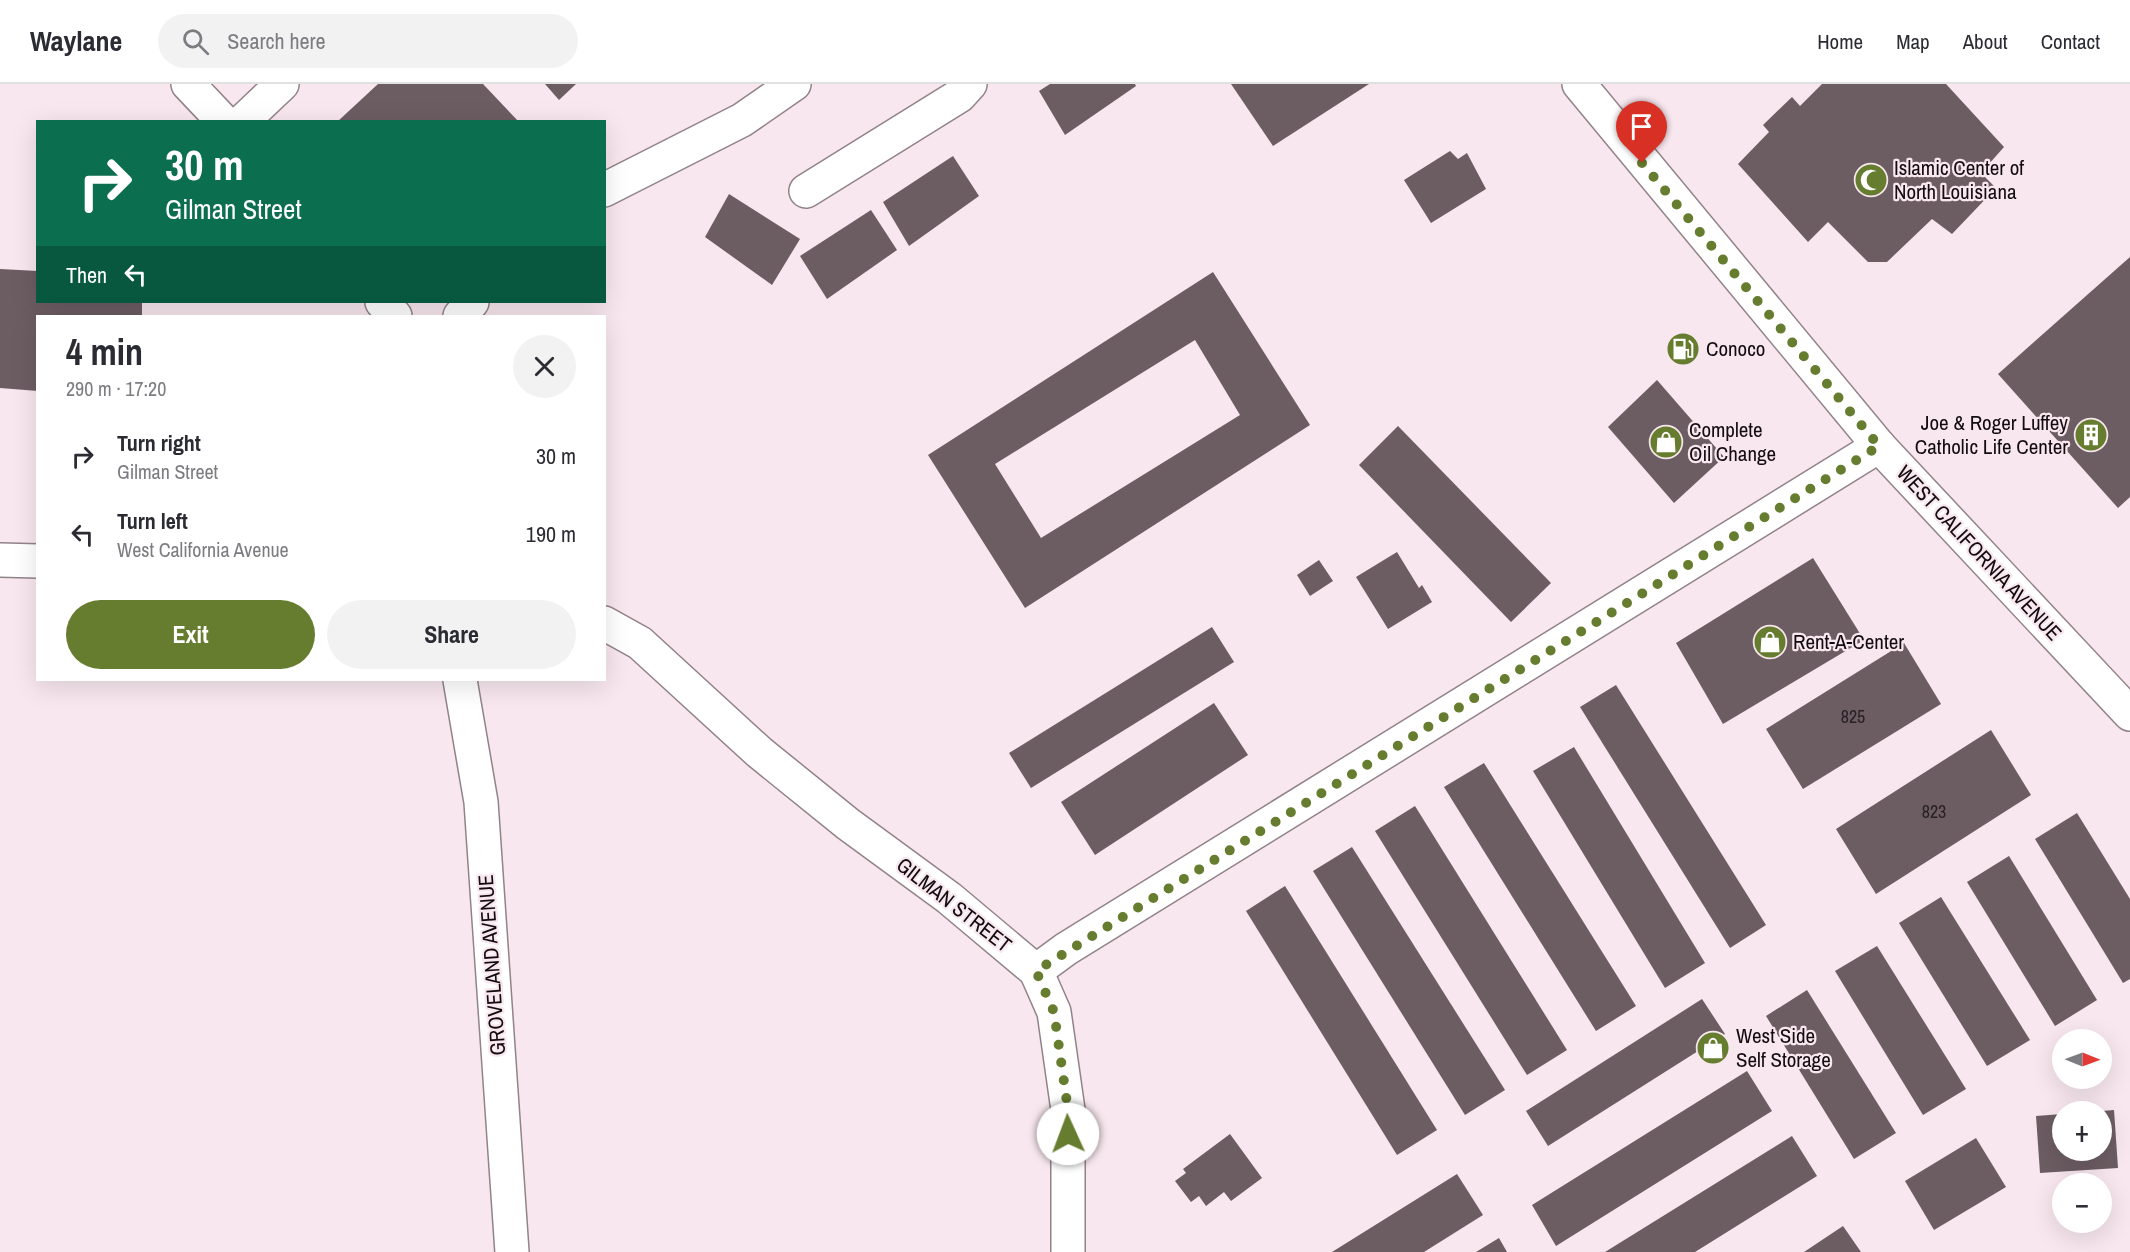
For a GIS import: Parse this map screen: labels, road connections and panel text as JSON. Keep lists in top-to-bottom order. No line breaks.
{"streets":{"street":["WEST CALIFORNIA AVENUE","GILMAN STREET","GROVELAND AVENUE"]},"places":{"mosque":["Islamic Center of North Louisiana"],"fuel station":["Conoco"],"building":["Joe & Roger Luffey Catholic Life Center"],"shop":["Complete Oil Change","Rent-A-Center","West Side Self Storage"]},"house_numbers":["825","823"],"north":"right","page":{"header":"Waylane","search":"Search here","nav":["Home","Map","About","Contact"],"turn":["30 m","Gilman Street"],"then":"Then","heading":["4 min","290 m · 17:20"],"list":[{"name":"Turn right","note":"Gilman Street","value":"30 m"},{"name":"Turn left","note":"West California Avenue","value":"190 m"}],"buttons":["Exit","Share"],"map_buttons":["+","−"]}}
